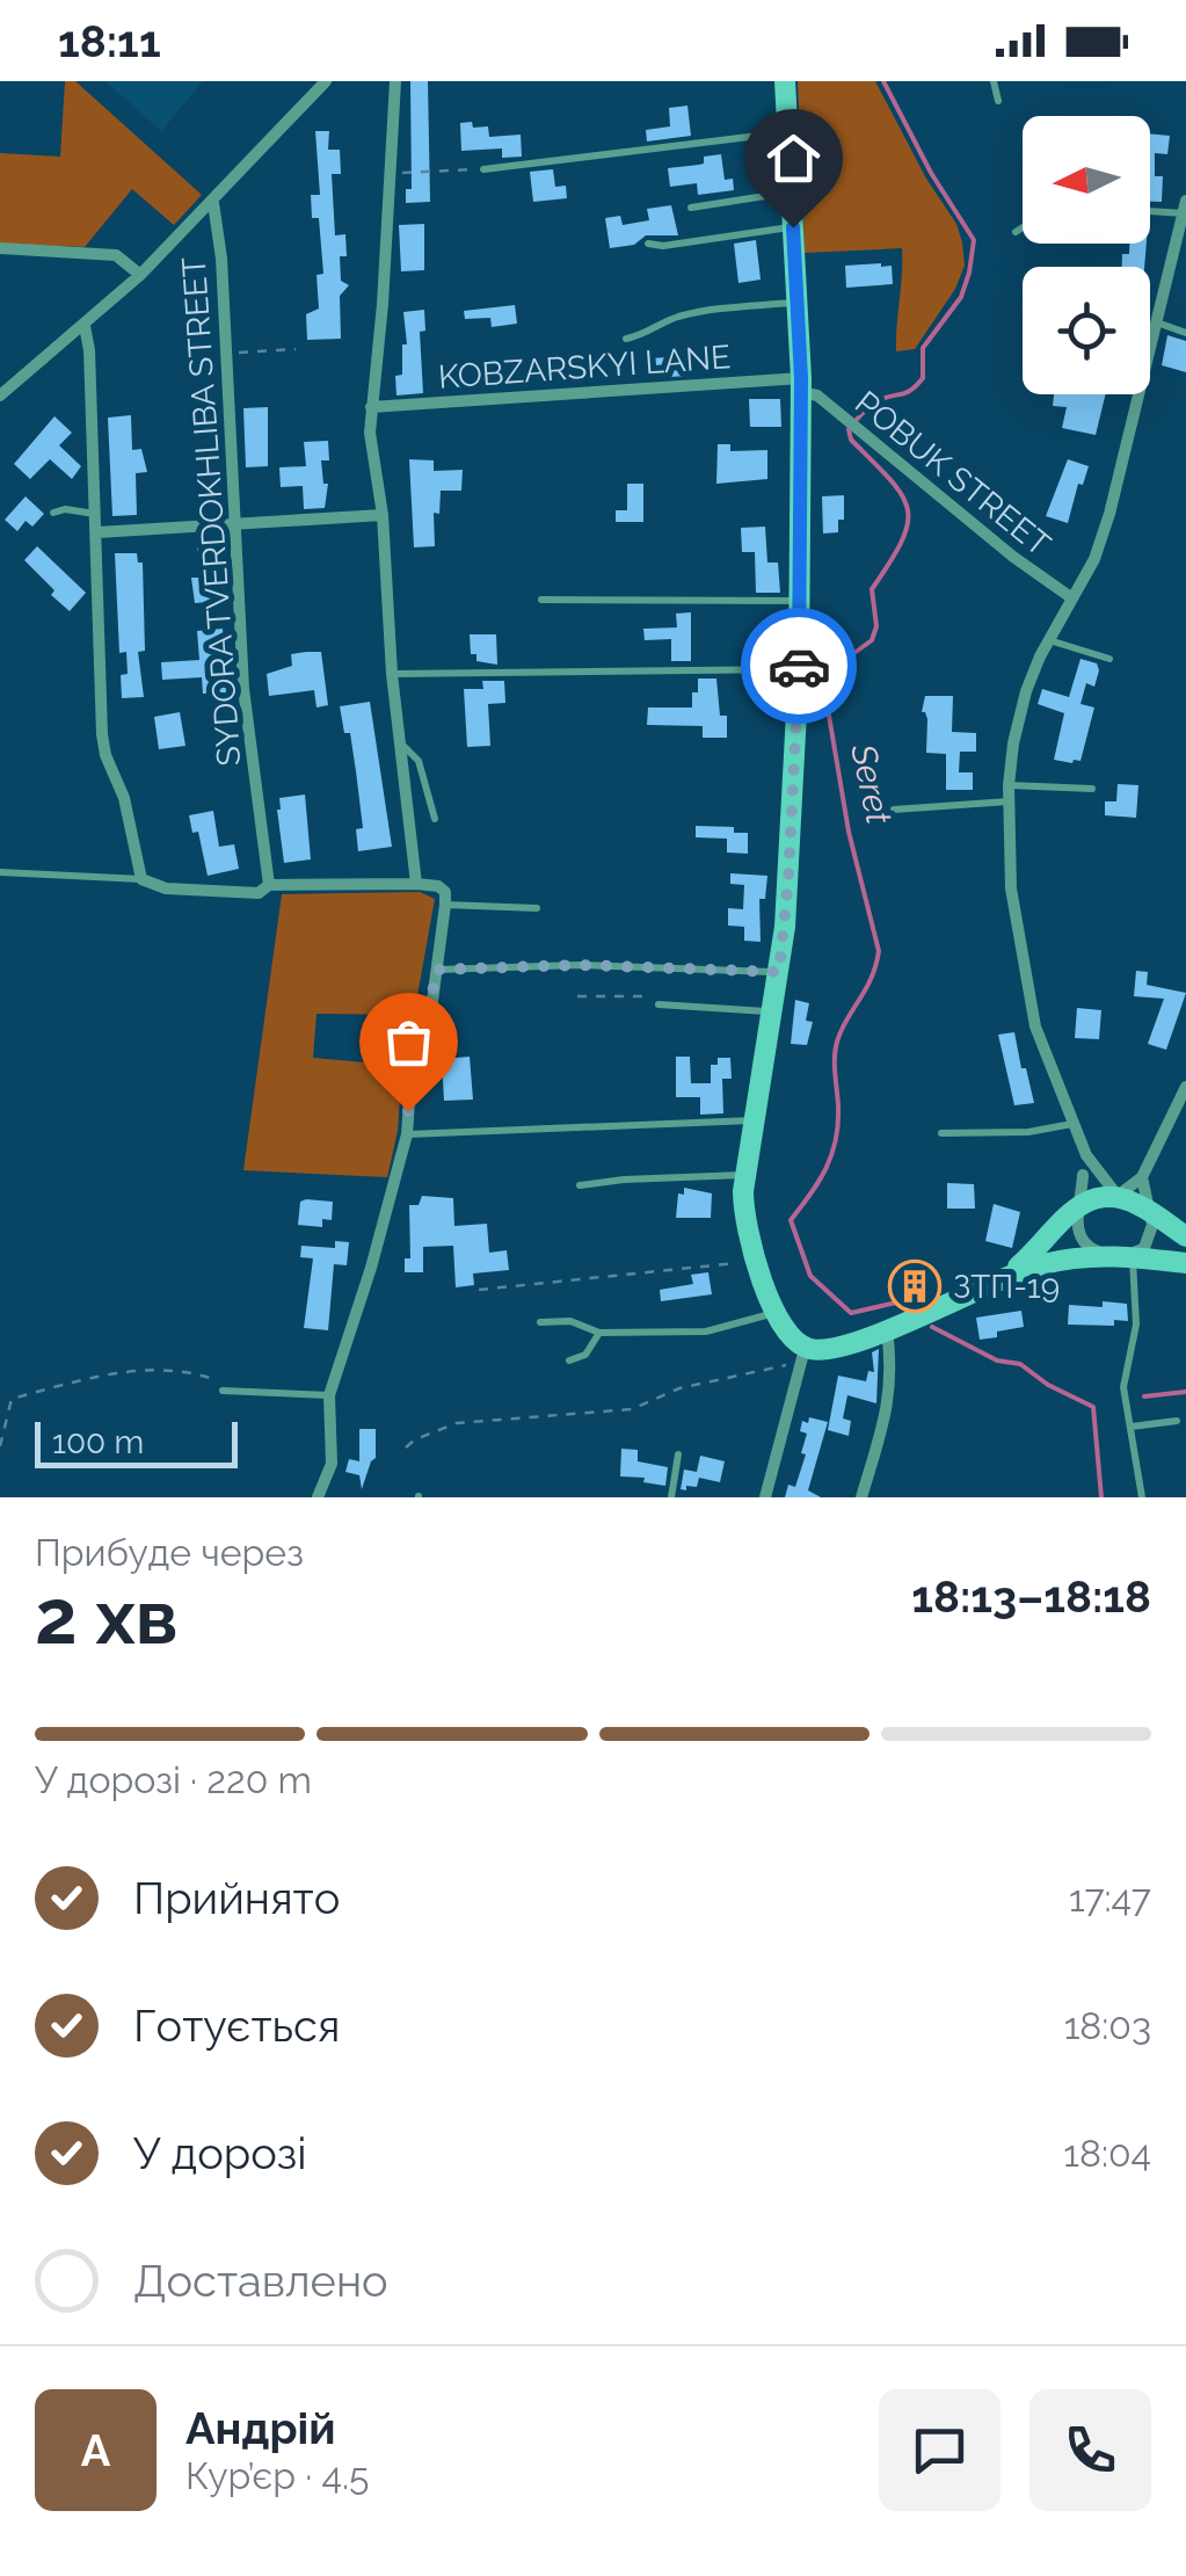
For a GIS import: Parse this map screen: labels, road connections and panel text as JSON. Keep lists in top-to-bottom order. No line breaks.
{"streets":{"street":["KOBZARSKYI LANE","POBUK STREET","SYDORA TVERDOKHLIBA STREET"]},"crossings":[["KOBZARSKYI LANE","POBUK STREET"]],"water":["Seret"],"places":{"building":["ЗТП-19"]},"scale_bar":"100 m","north":"left","page":{"status":"18:11","scale":"100 m","heading":["2 хв","Прибуде через","18:13–18:18"],"panel":["Андрій","Кур’єр · 4.5"],"bar":"У дорозі · 220 m","list":[["Прийнято","17:47"],["Готується","18:03"],["У дорозі","18:04"],"Доставлено"],"round":"А"}}
